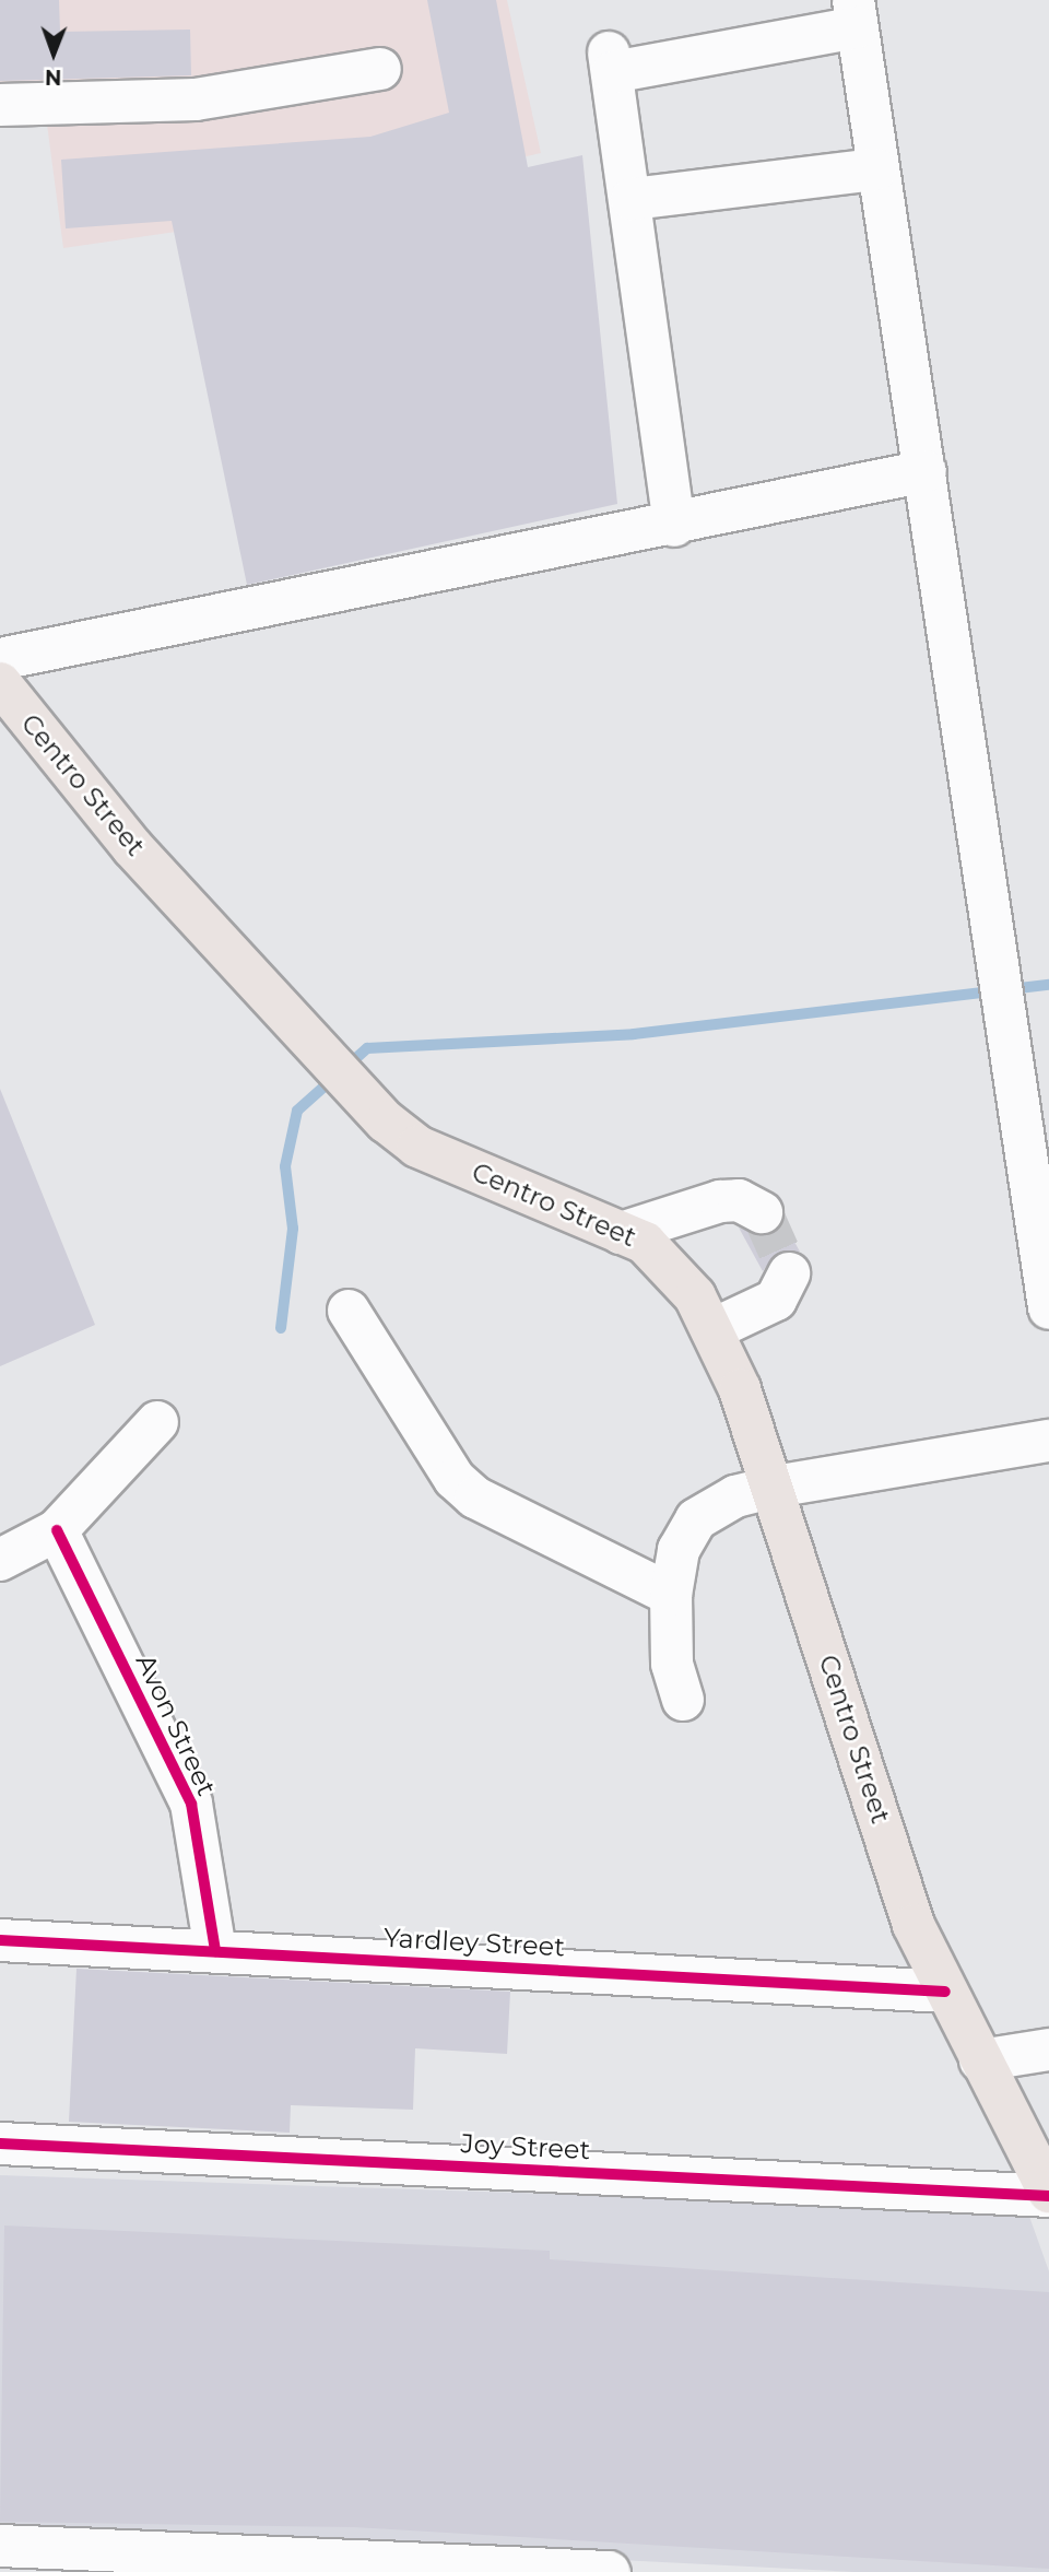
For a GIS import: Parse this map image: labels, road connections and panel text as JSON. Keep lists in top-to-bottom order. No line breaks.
{"streets":{"main road":["Centro Street"],"street":["Avon Street","Yardley Street","Joy Street"]},"crossings":[["Centro Street","Yardley Street"],["Centro Street","Joy Street"],["Avon Street","Yardley Street"]],"north":"bottom"}
